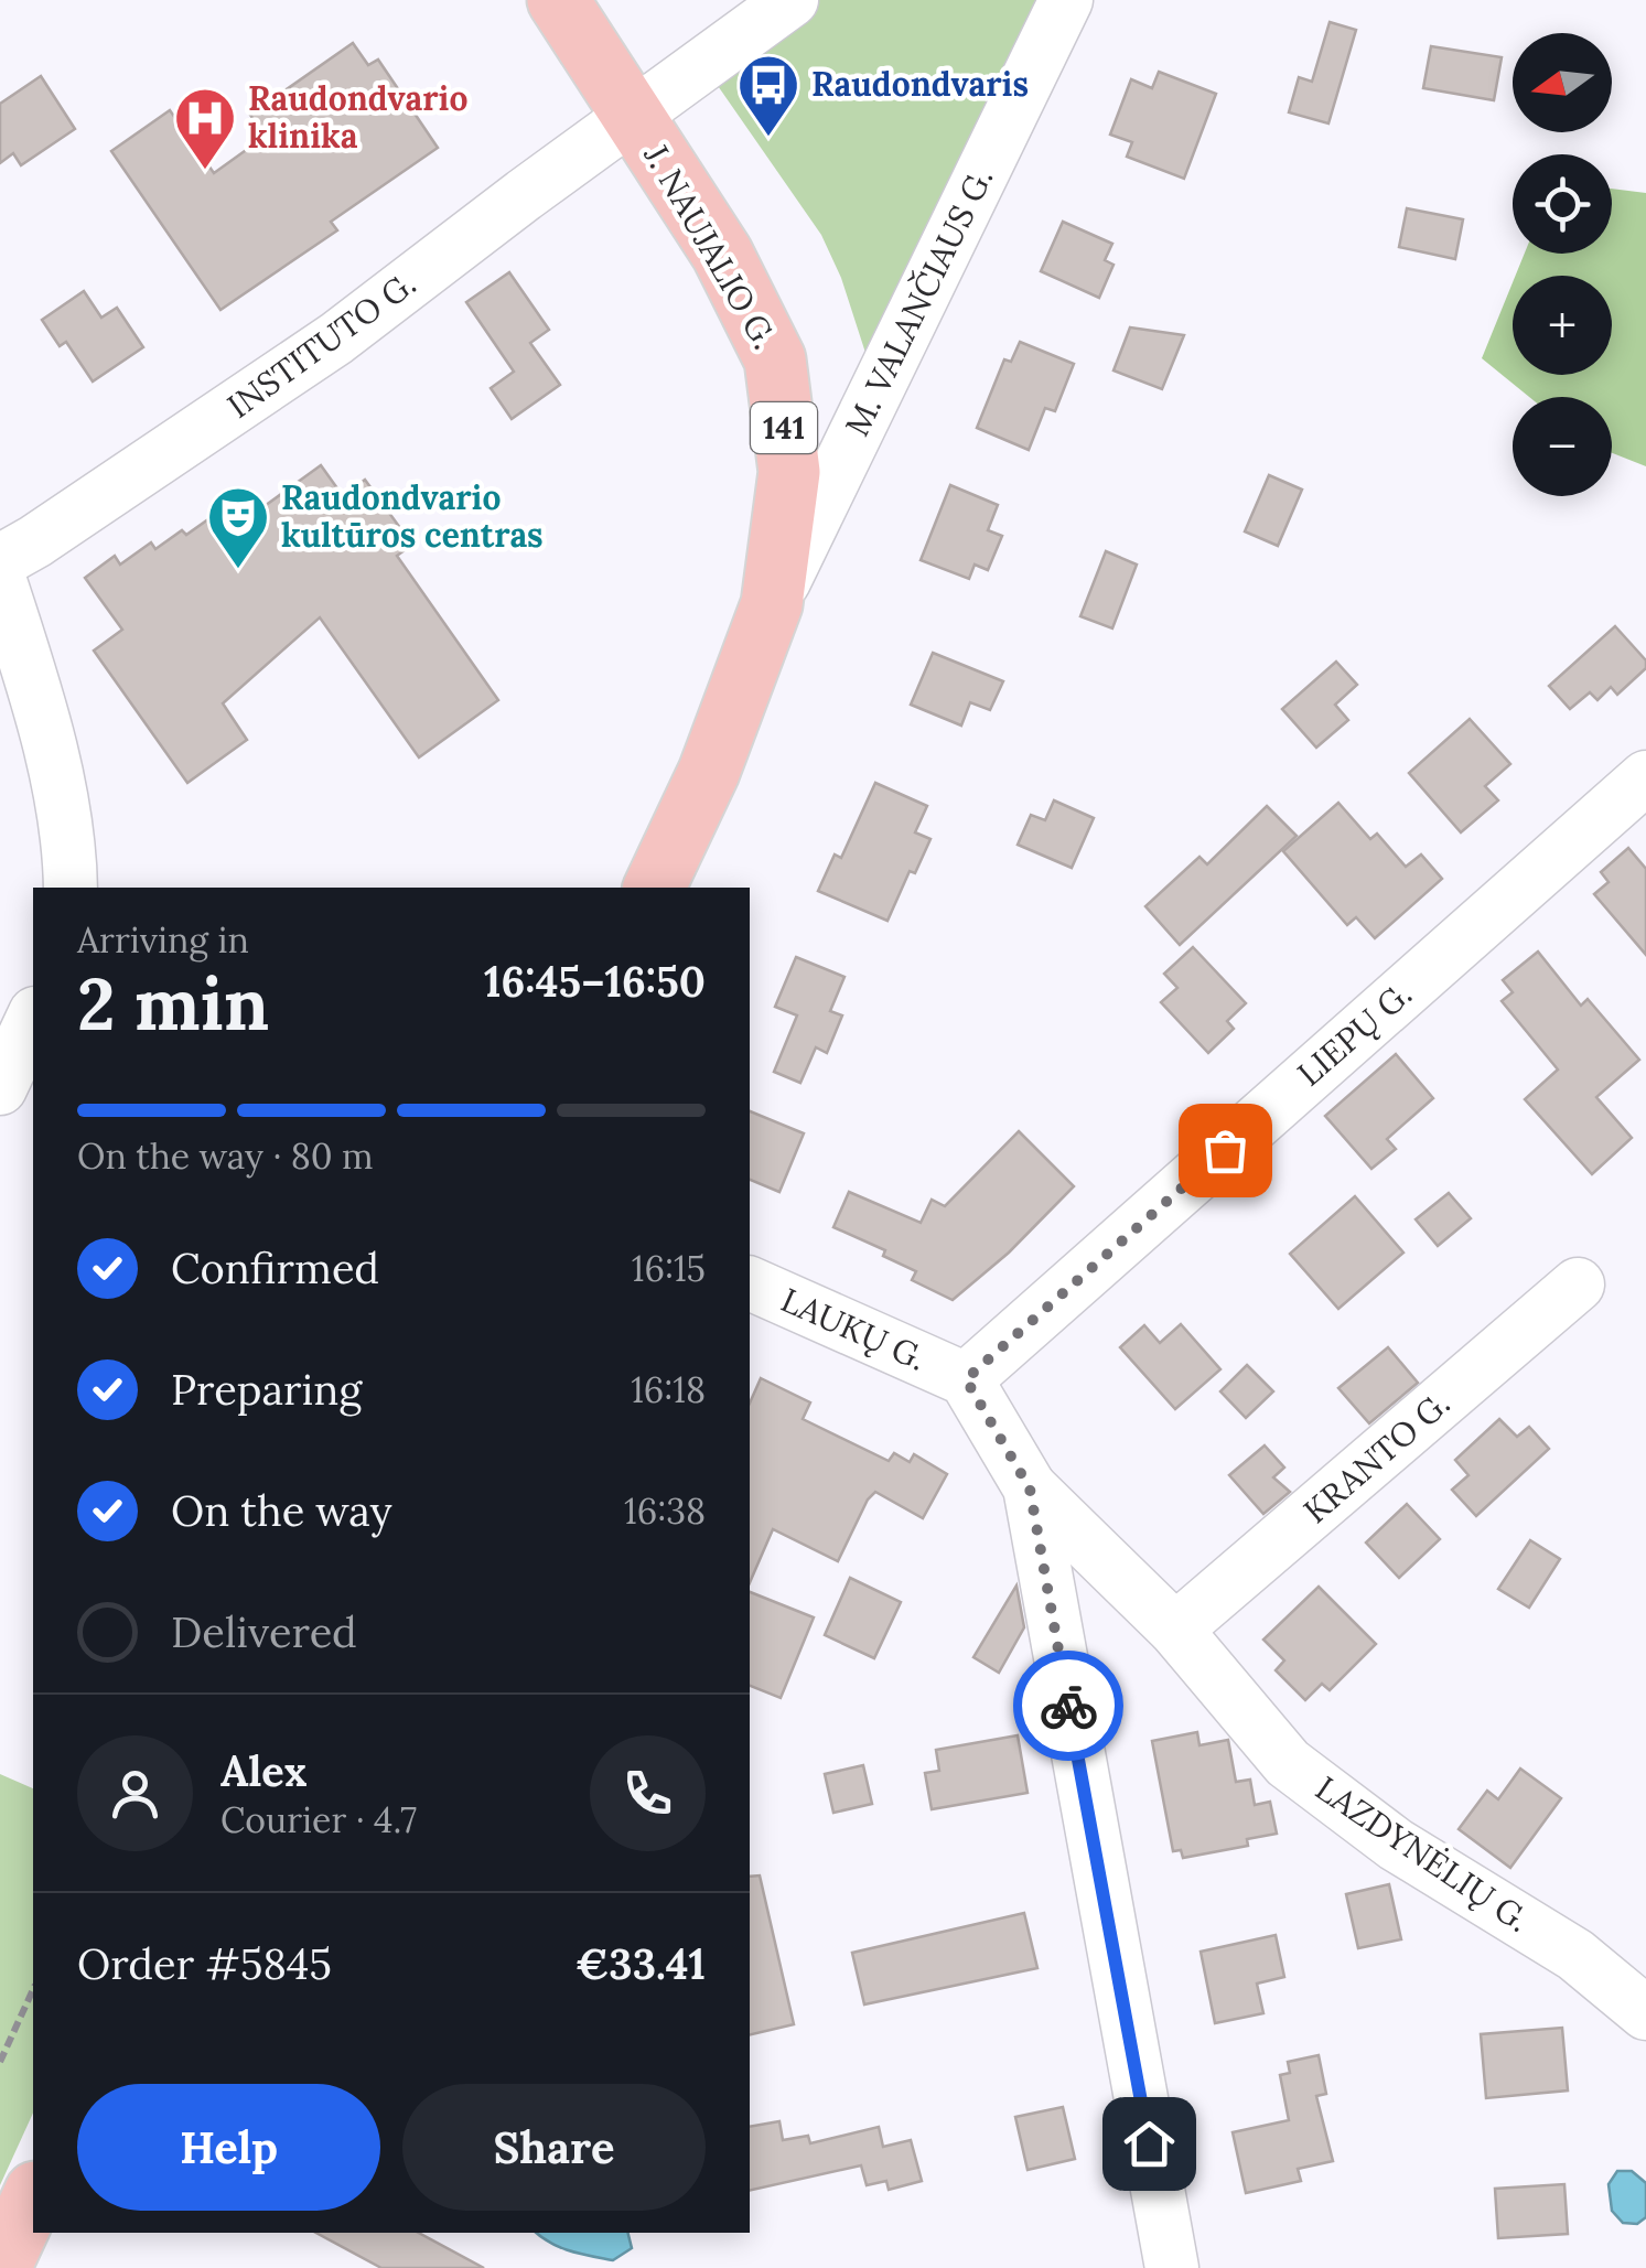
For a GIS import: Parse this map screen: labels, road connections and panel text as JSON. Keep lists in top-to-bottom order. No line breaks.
{"streets":{"main road":["J. NAUJALIO G.","141"],"street":["M. VALANČIAUS G.","INSTITUTO G.","LIEPŲ G.","LAUKŲ G.","KRANTO G.","LAZDYNĖLIŲ G."]},"crossings":[["J. NAUJALIO G.","M. VALANČIAUS G."],["J. NAUJALIO G.","INSTITUTO G."],["LIEPŲ G.","LAUKŲ G."],["LAUKŲ G.","LAZDYNĖLIŲ G."],["KRANTO G.","LAZDYNĖLIŲ G."]],"places":{"bus stop":["Raudondvaris"],"hospital":["Raudondvario klinika"],"theatre":["Raudondvario kultūros centras"]},"north":"left","page":{"map_buttons":["+","−"],"heading":["2 min","Arriving in","16:45–16:50"],"panel":["Alex","Courier · 4.7","Order #5845","€33.41"],"bar":"On the way · 80 m","list":[["Confirmed","16:15"],["Preparing","16:18"],["On the way","16:38"],"Delivered"],"buttons":["Help","Share"]}}
